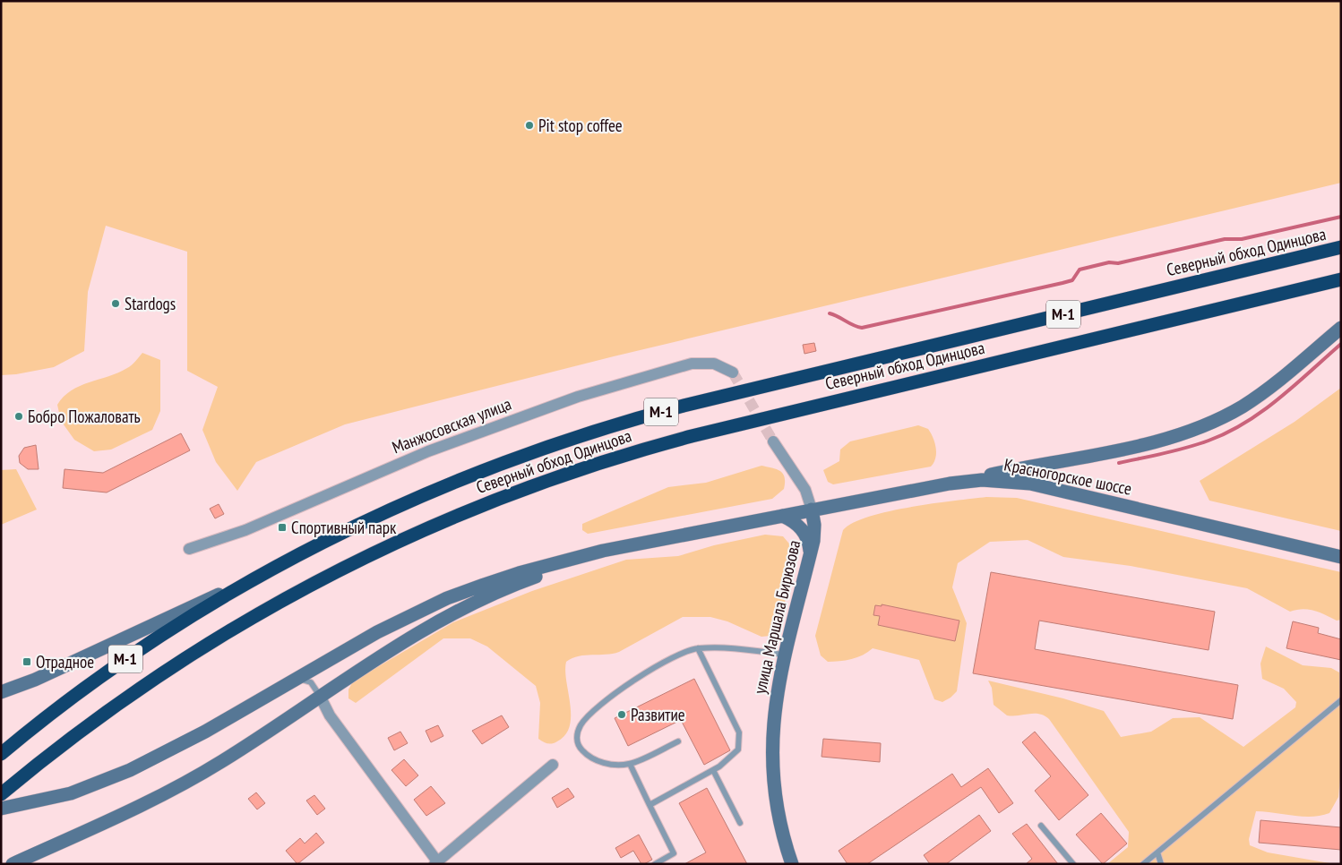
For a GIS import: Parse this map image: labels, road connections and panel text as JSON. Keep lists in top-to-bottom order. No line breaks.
{"streets":{"highway":["Северный обход Одинцова","М-1"],"main road":["Красногорское шоссе","улица Маршала Бирюзова"],"street":["Манжосовская улица"]},"crossings":[["Красногорское шоссе","улица Маршала Бирюзова"]],"places":{"other":["Pit stop coffee","Stardogs","Бобро Пожаловать","Развитие"],"transit":["Спортивный парк","Отрадное"]}}
